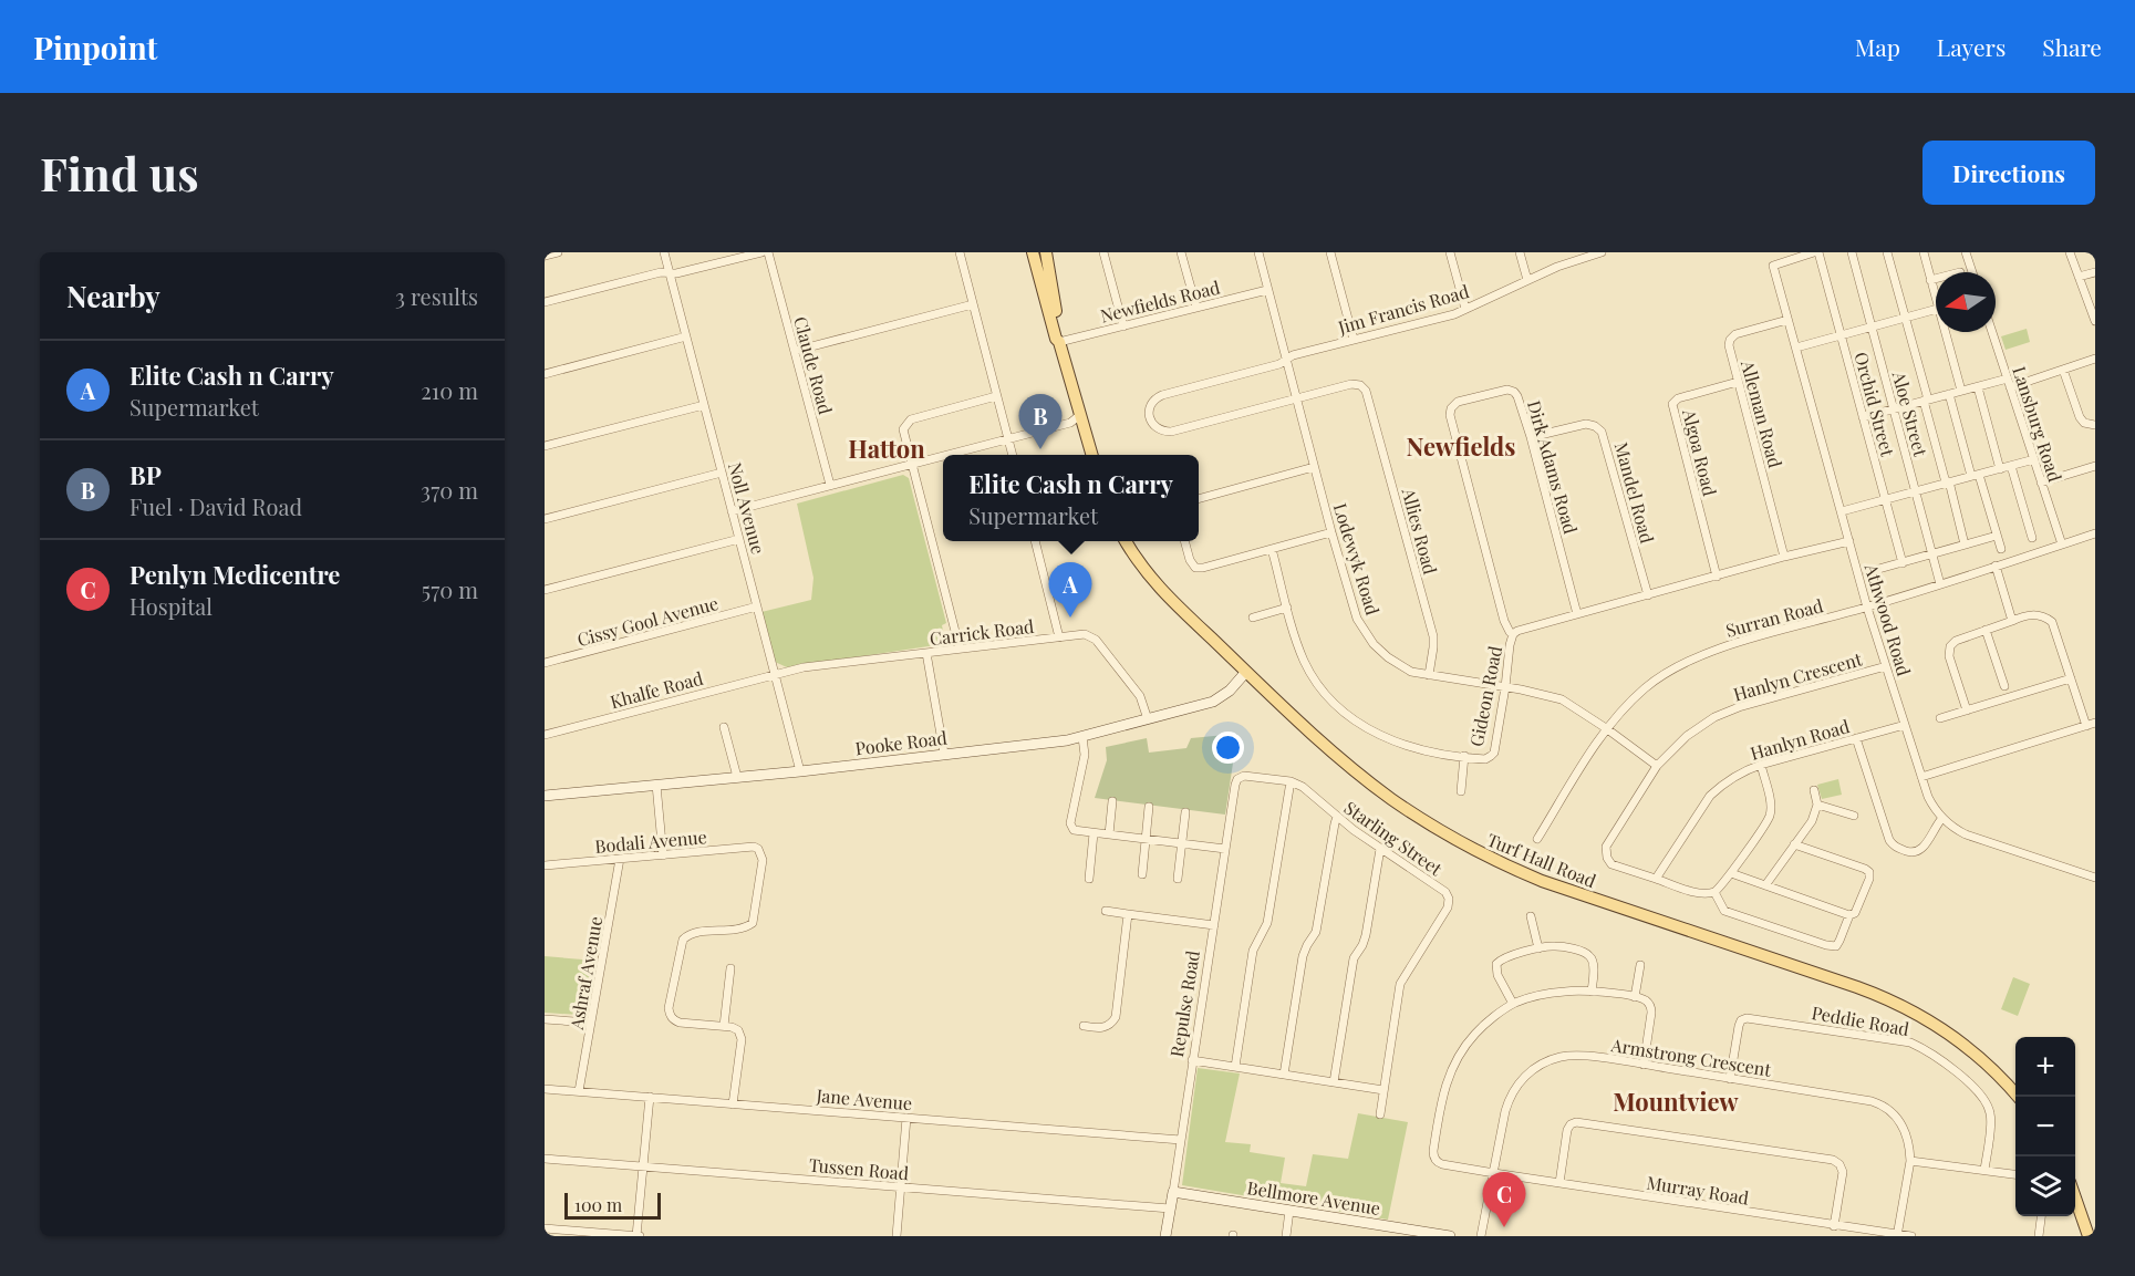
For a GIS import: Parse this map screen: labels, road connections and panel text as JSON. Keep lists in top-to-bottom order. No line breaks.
{"streets":{"main road":["Turf Hall Road"],"street":["Newfields Road","Jim Francis Road","Claude Road","Orchid Street","Alleman Road","Aloe Street","Lansburg Road","Algoa Road","Dirk Adams Road","Mandel Road","Noll Avenue","Allies Road","Lodewyk Road","Surran Road","Athwood Road","Cissy Gool Avenue","Carrick Road","Hanlyn Crescent","Khalfe Road","Gideon Road","Hanlyn Road","Pooke Road","Starling Street","Bodali Avenue","Ashraf Avenue","Repulse Road","Peddie Road","Armstrong Crescent","Jane Avenue","Tussen Road","Murray Road","Bellmore Avenue"]},"crossings":[["Newfields Road","Lodewyk Road"],["Jim Francis Road","Allies Road"],["Jim Francis Road","Lodewyk Road"],["Orchid Street","Athwood Road"],["Alleman Road","Algoa Road"],["Alleman Road","Athwood Road"],["Alleman Road","Gideon Road"],["Aloe Street","Surran Road"],["Lansburg Road","Surran Road"],["Algoa Road","Gideon Road"],["Dirk Adams Road","Mandel Road"],["Dirk Adams Road","Gideon Road"],["Mandel Road","Gideon Road"],["Noll Avenue","Cissy Gool Avenue"],["Noll Avenue","Carrick Road"],["Noll Avenue","Khalfe Road"],["Noll Avenue","Pooke Road"],["Allies Road","Lodewyk Road"],["Lodewyk Road","Surran Road"],["Lodewyk Road","Hanlyn Crescent"],["Lodewyk Road","Gideon Road"],["Surran Road","Athwood Road"],["Athwood Road","Hanlyn Crescent"],["Athwood Road","Gideon Road"],["Athwood Road","Hanlyn Road"],["Carrick Road","Khalfe Road"],["Carrick Road","Pooke Road"],["Hanlyn Crescent","Hanlyn Road"],["Pooke Road","Turf Hall Road"],["Starling Street","Repulse Road"],["Bodali Avenue","Ashraf Avenue"],["Ashraf Avenue","Jane Avenue"],["Repulse Road","Jane Avenue"],["Repulse Road","Tussen Road"],["Repulse Road","Bellmore Avenue"],["Peddie Road","Armstrong Crescent"],["Armstrong Crescent","Murray Road"]],"districts":["Newfields","Hatton","Mountview"],"scale_bar":"100 m","north":"left","page":{"header":"Pinpoint","nav":["Map","Layers","Share"],"buttons":"Directions","title":"Find us","heading":["Nearby","3 results"],"list":[{"mark":"A","name":"Elite Cash n Carry","note":"Supermarket","value":"210 m"},{"mark":"B","name":"BP","note":"Fuel · David Road","value":"370 m"},{"mark":"C","name":"Penlyn Medicentre","note":"Hospital","value":"570 m"}],"pins":["B","A","C"],"popup":["Elite Cash n Carry","Supermarket"],"map_buttons":["+","−"],"scale":"100 m"}}
